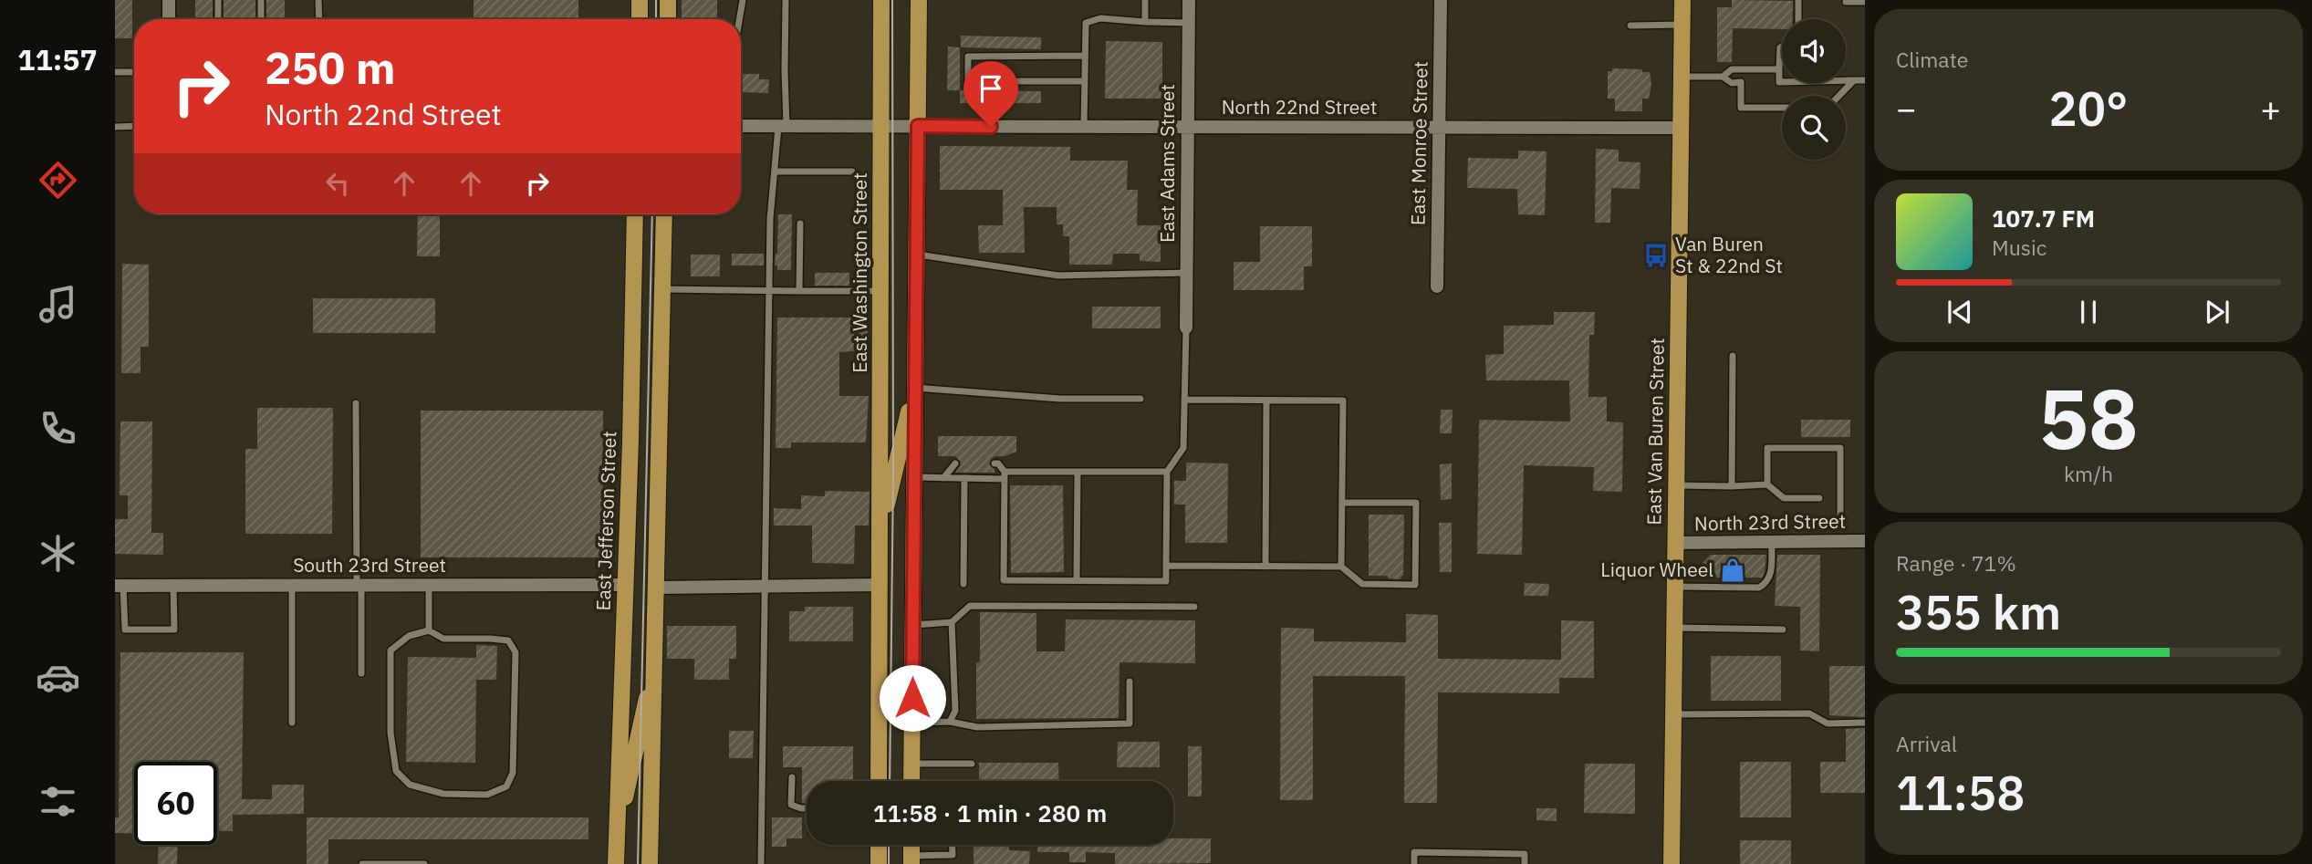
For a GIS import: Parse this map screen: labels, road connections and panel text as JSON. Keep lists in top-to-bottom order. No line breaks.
{"streets":{"main road":["East Washington Street","East Van Buren Street","East Jefferson Street"],"street":["North 22nd Street","East Monroe Street","East Adams Street","North 23rd Street","South 23rd Street"]},"crossings":[["North 22nd Street","East Monroe Street"],["North 22nd Street","East Adams Street"],["North 22nd Street","East Washington Street"],["North 22nd Street","East Van Buren Street"],["East Van Buren Street","North 23rd Street"],["East Jefferson Street","South 23rd Street"]],"places":{"bus stop":["Van Buren St & 22nd St"],"shop":["Liquor Wheel"]},"page":{"tabs":"11:57","tile":["Climate",["58","km/h"],["Range · 71%","355 km"],["Arrival","11:58"]],"turn":["250 m","North 22nd Street"],"heat":["−","20°","+"],"song":["107.7 FM","Music"],"limit":"60","trip":"11:58 · 1 min · 280 m"}}
